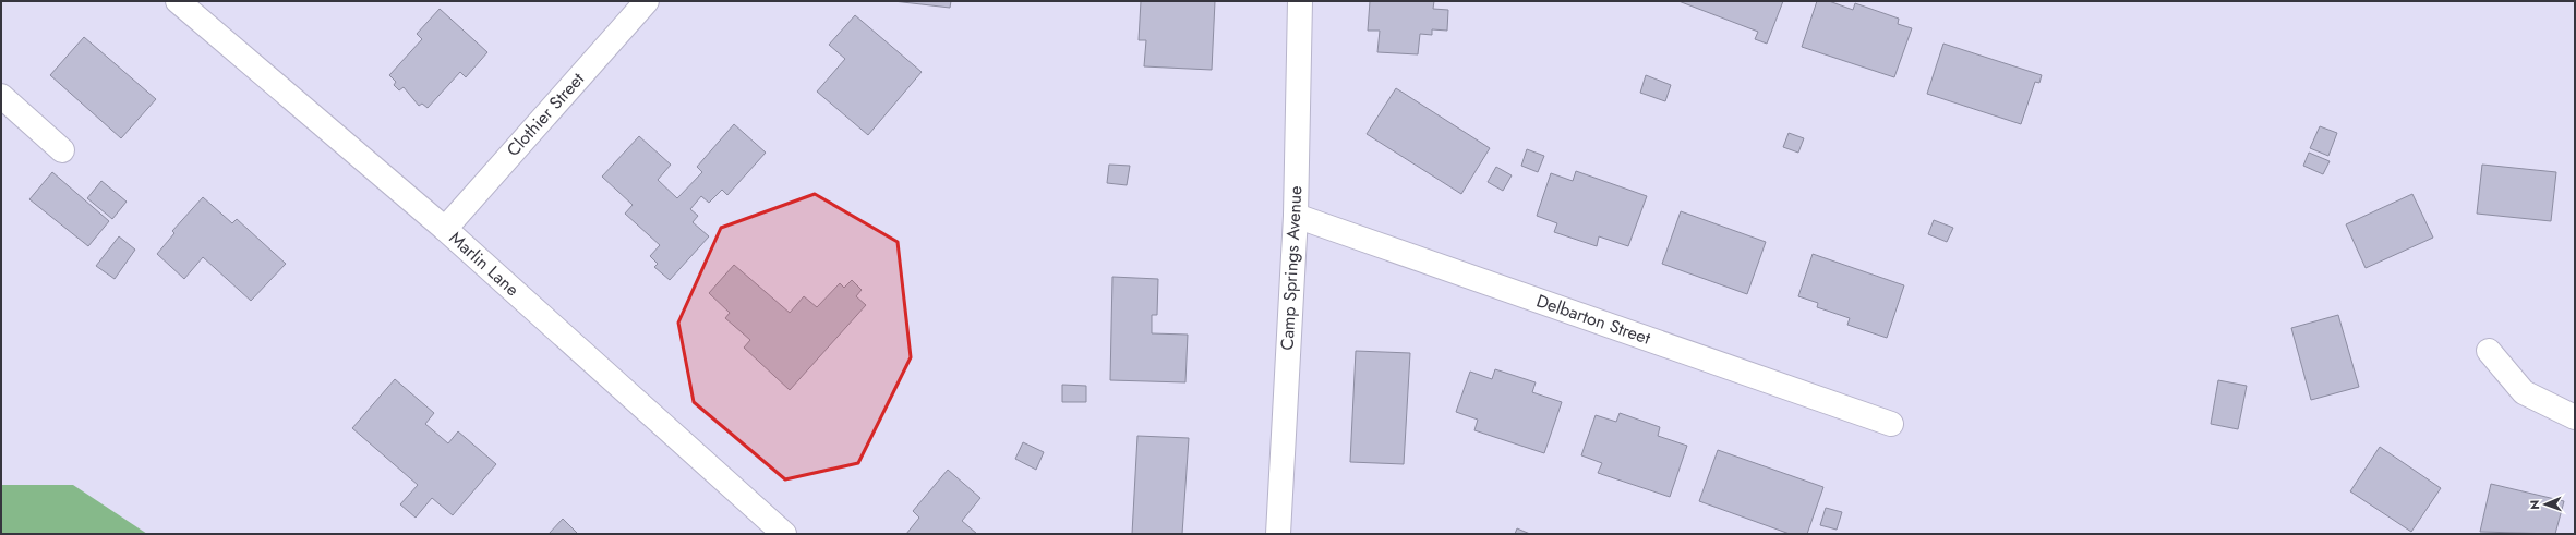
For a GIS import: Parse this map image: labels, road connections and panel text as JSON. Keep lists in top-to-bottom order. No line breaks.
{"streets":{"street":["Clothier Street","Marlin Lane","Camp Springs Avenue","Delbarton Street"]},"crossings":[["Clothier Street","Marlin Lane"],["Camp Springs Avenue","Delbarton Street"]],"north":"left"}
